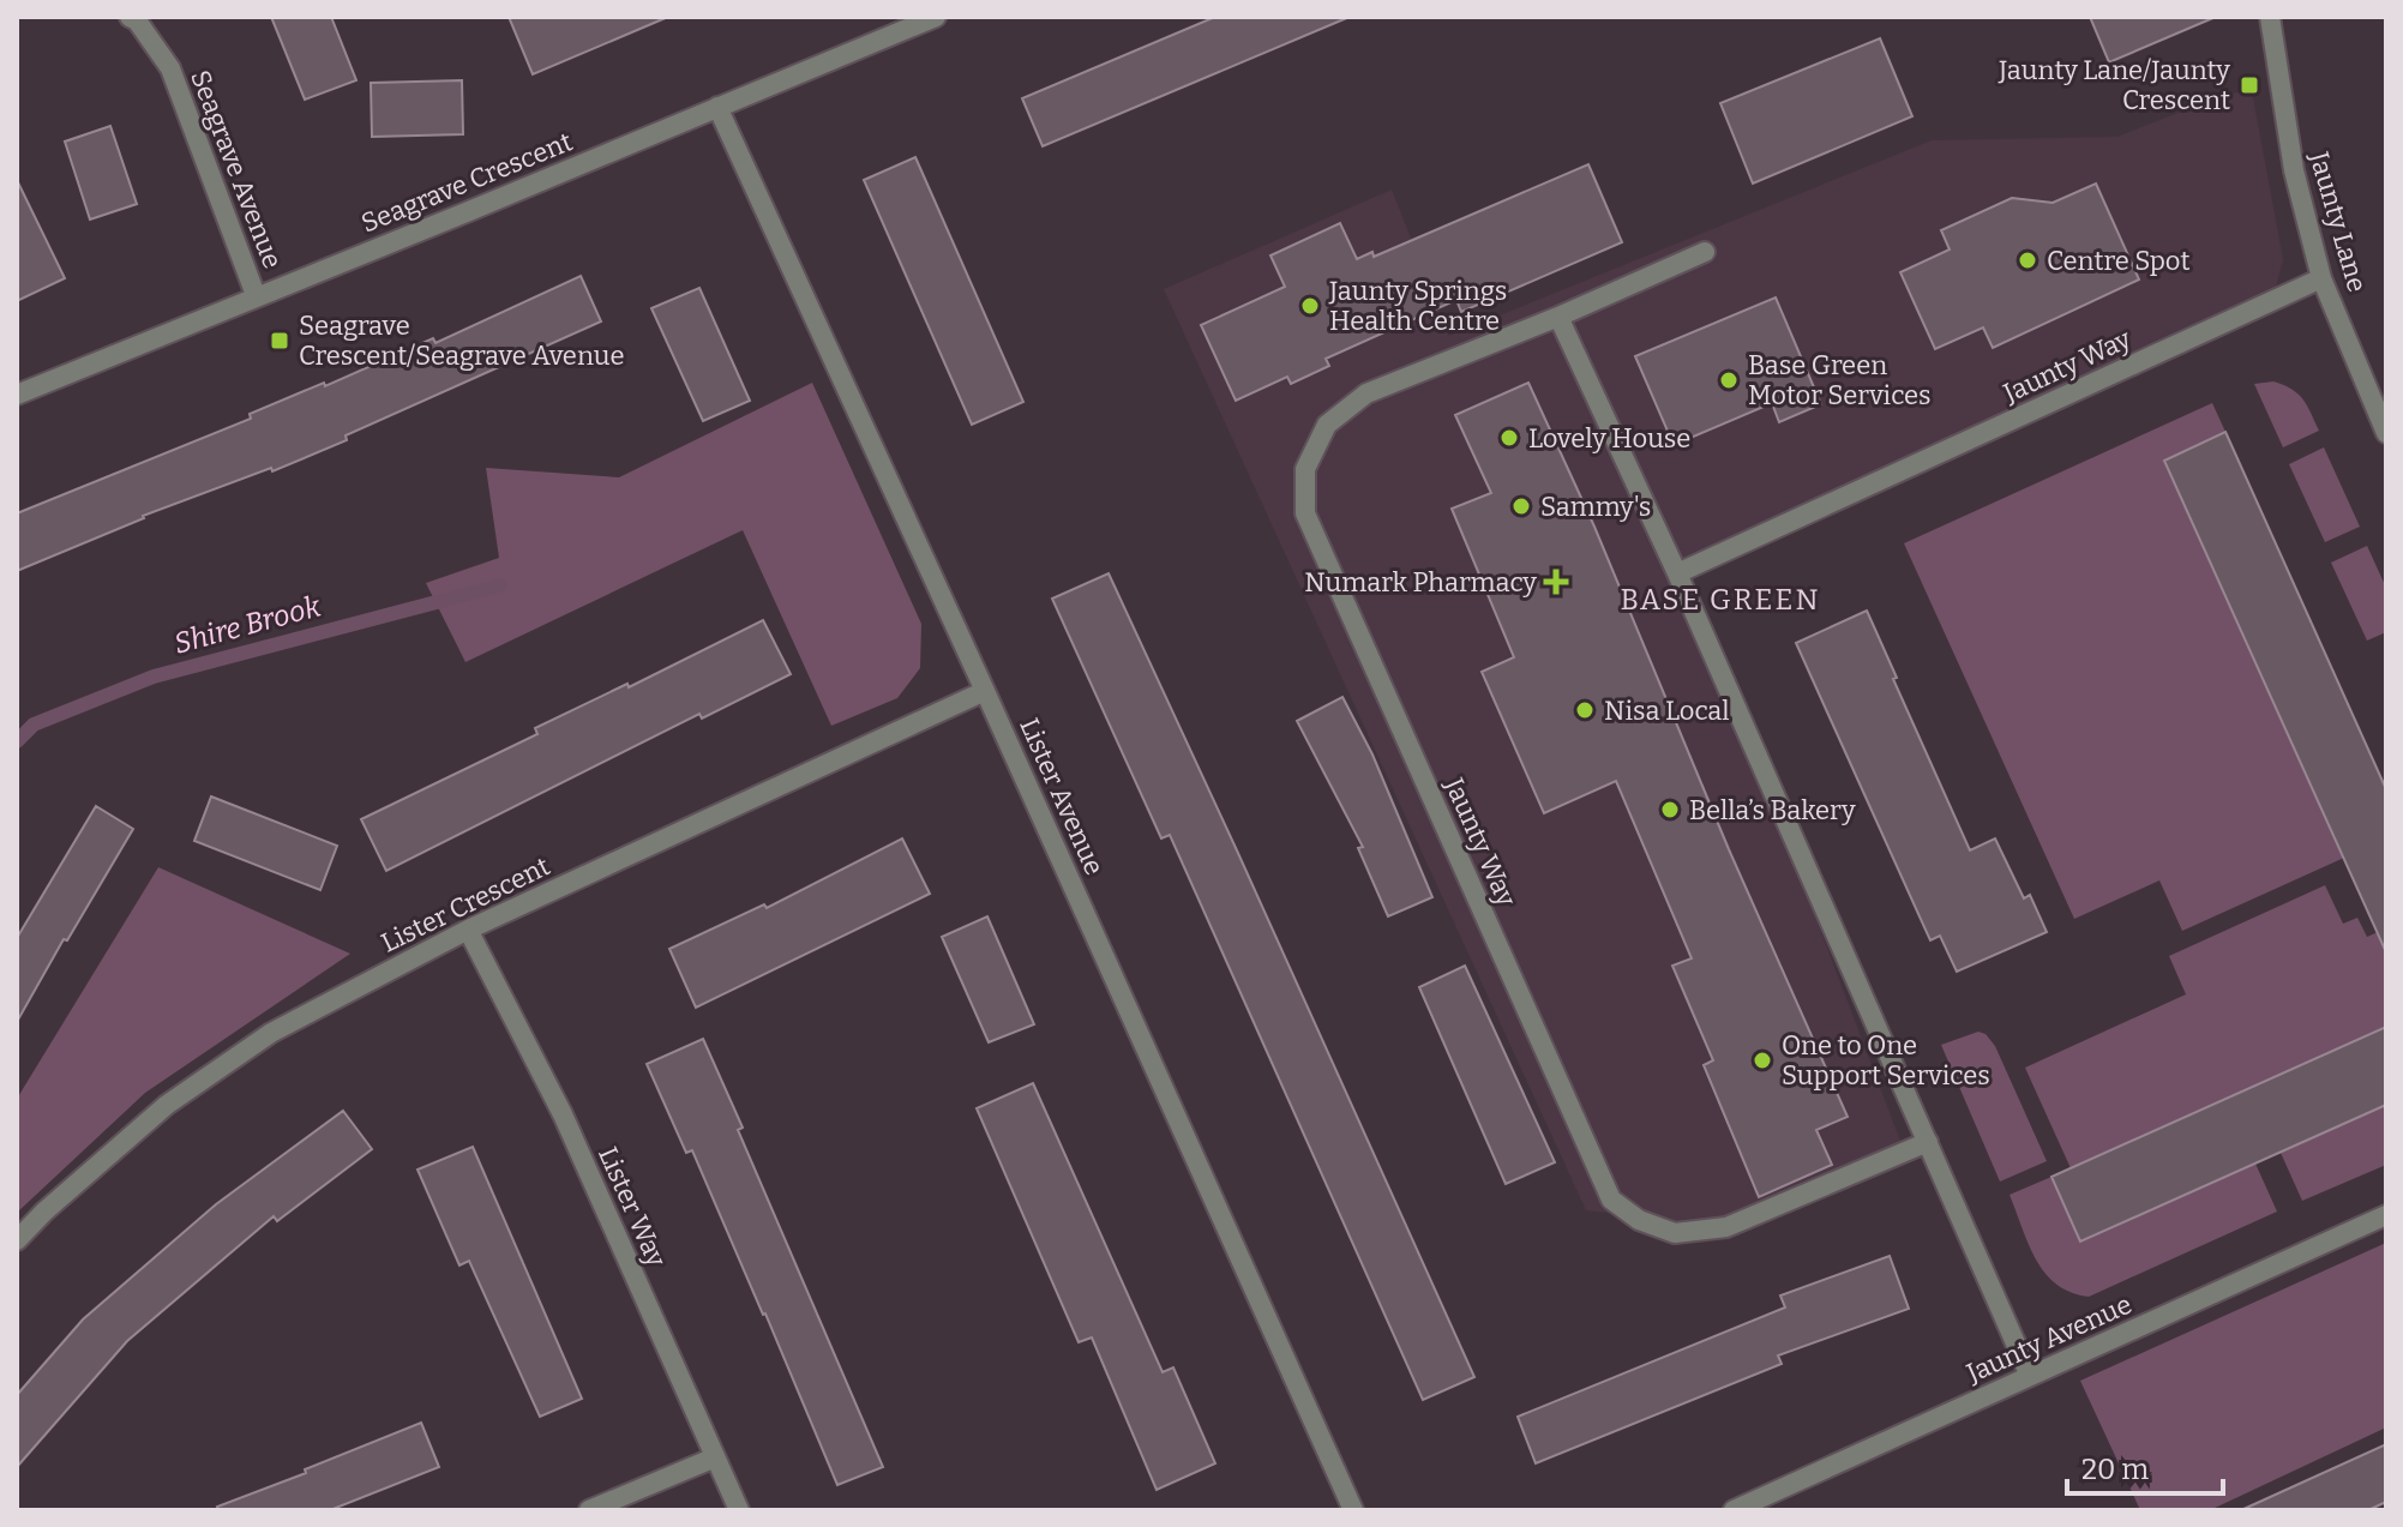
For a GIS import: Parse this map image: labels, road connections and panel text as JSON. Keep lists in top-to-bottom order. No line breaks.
{"streets":{"street":["Seagrave Avenue","Seagrave Crescent","Jaunty Lane","Jaunty Way","Lister Avenue","Lister Crescent","Lister Way","Jaunty Avenue"]},"crossings":[["Seagrave Avenue","Seagrave Crescent"],["Seagrave Crescent","Lister Avenue"],["Jaunty Lane","Jaunty Way"],["Lister Avenue","Lister Crescent"],["Lister Crescent","Lister Way"]],"districts":["BASE GREEN"],"water":["Shire Brook"],"places":{"transit":["Jaunty Lane/Jaunty Crescent","Seagrave Crescent/Seagrave Avenue"],"other":["Centre Spot","Jaunty Springs Health Centre","Base Green Motor Services","Lovely House","Sammy's","Nisa Local","Bella’s Bakery","One to One Support Services"],"health":["Numark Pharmacy"]},"scale_bar":"20 m"}
